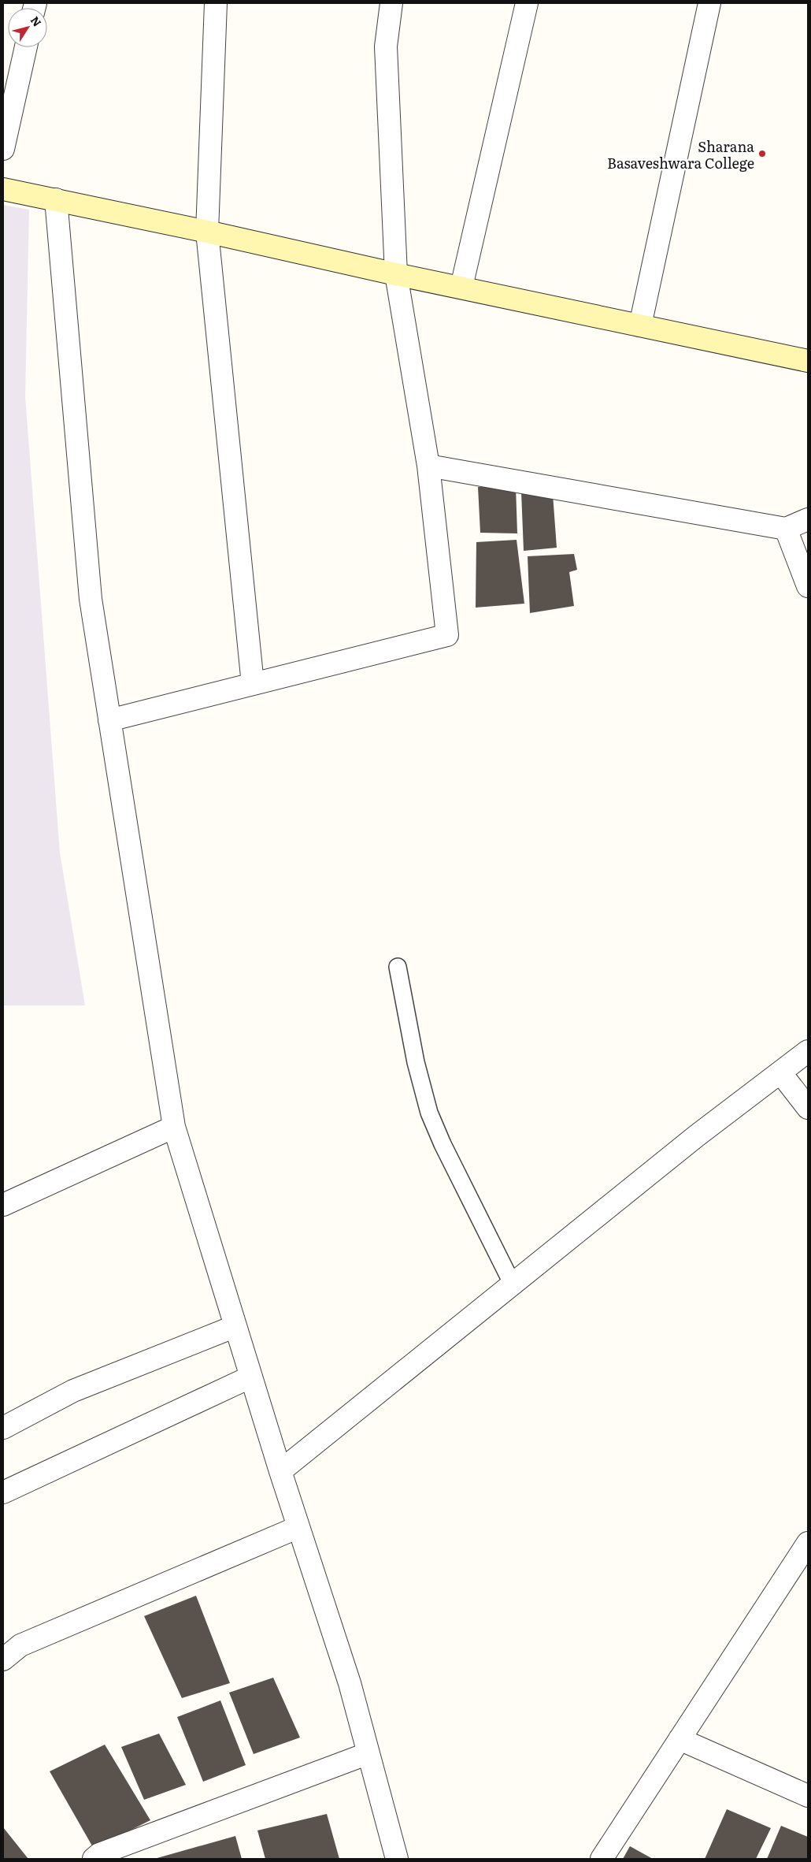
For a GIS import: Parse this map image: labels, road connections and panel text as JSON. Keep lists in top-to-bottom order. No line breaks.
{"places":["Sharana Basaveshwara College"],"north":"top right"}
